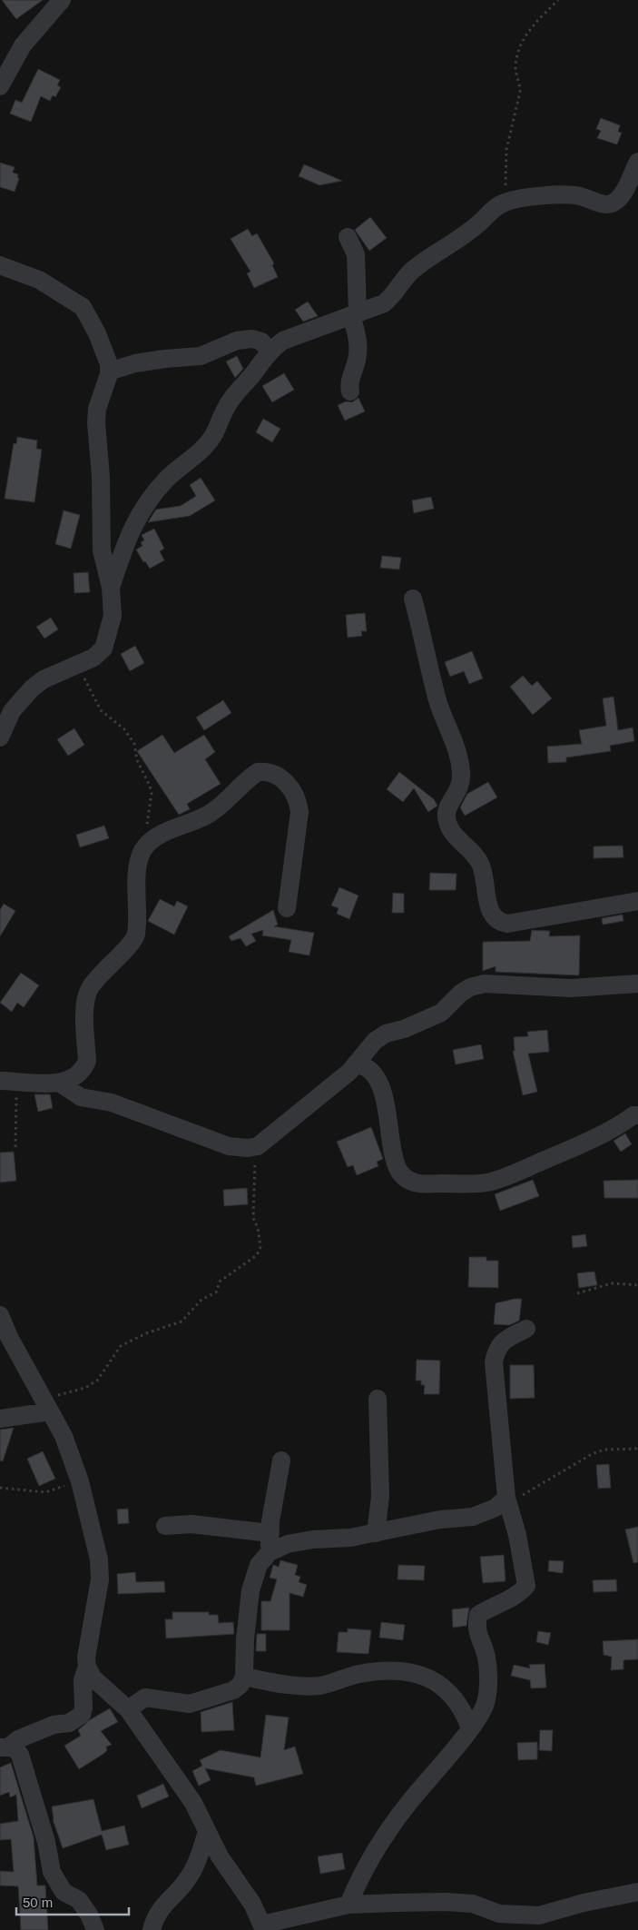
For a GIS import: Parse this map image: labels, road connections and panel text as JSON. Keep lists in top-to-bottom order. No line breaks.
{"scale_bar":"50 m"}
